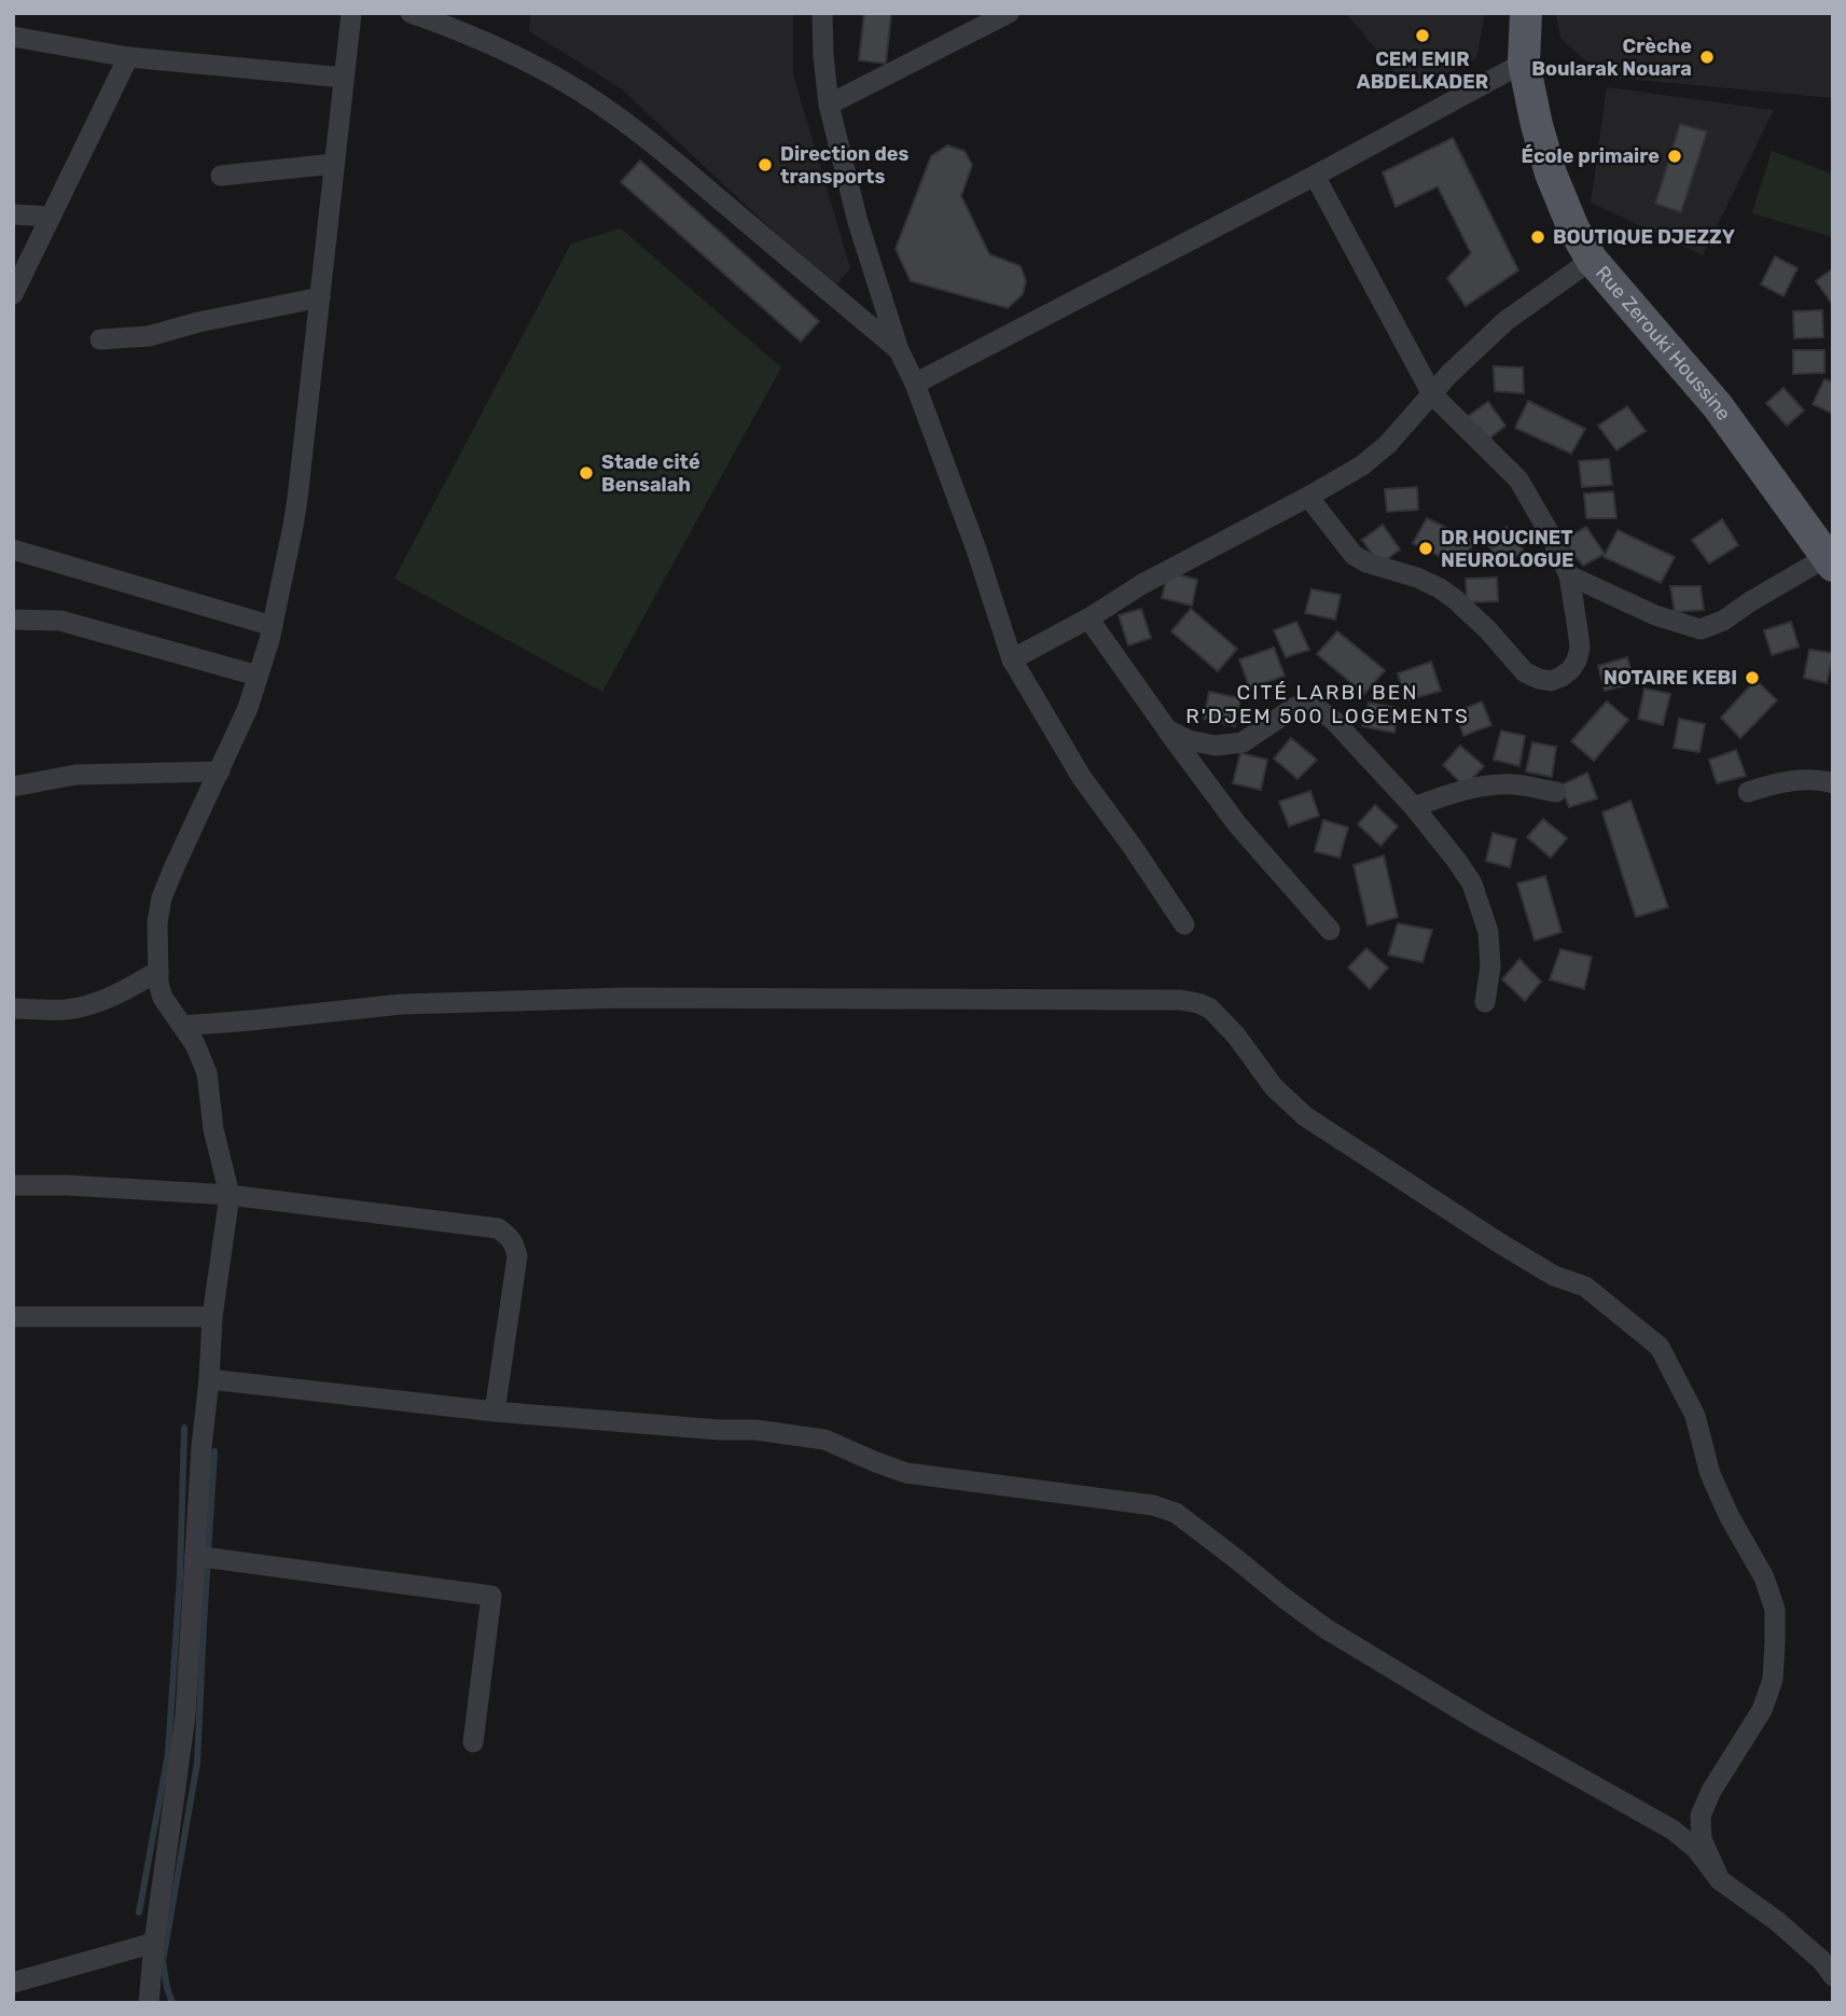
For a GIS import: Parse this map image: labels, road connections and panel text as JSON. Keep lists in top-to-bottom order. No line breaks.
{"streets":{"main road":["Rue Zerouki Houssine"]},"districts":["CITÉ LARBI BEN R'DJEM 500 LOGEMENTS"],"places":["CEM EMIR ABDELKADER","Crèche Boularak Nouara","École primaire","Direction des transports","BOUTIQUE DJEZZY","Stade cité Bensalah","DR HOUCINET NEUROLOGUE","NOTAIRE KEBI"]}
